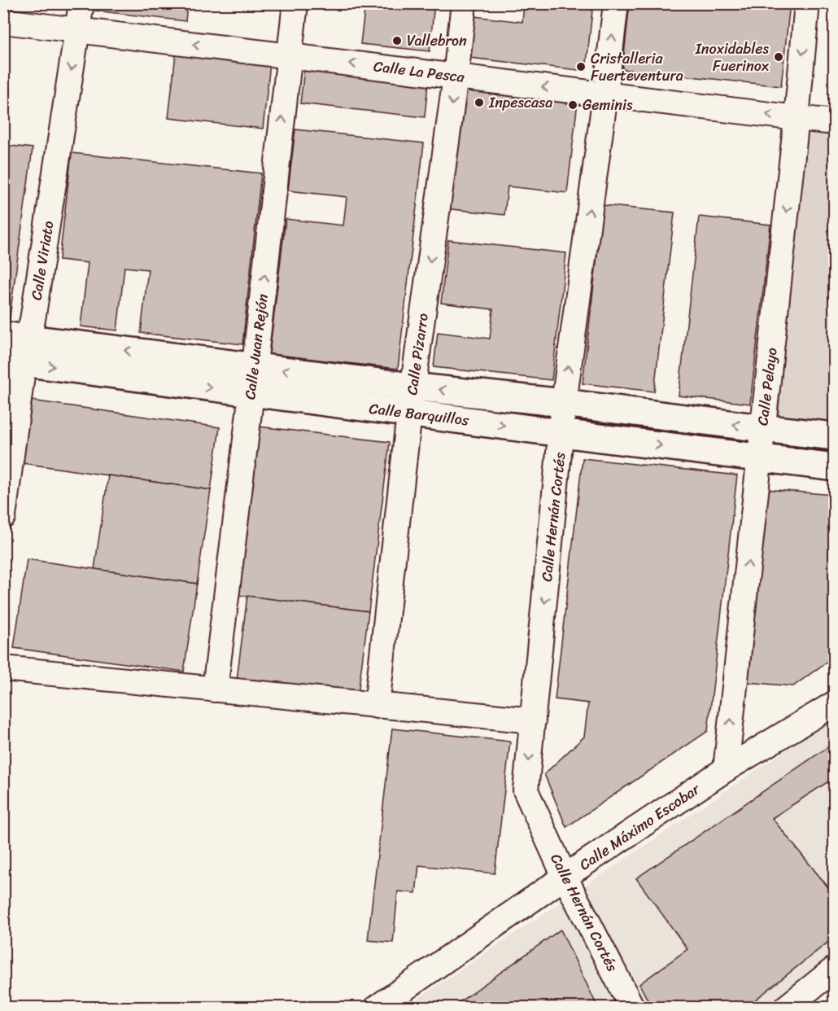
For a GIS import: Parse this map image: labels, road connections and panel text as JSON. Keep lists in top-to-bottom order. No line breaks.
{"streets":{"main road":["Calle Barquillos"],"street":["Calle La Pesca","Calle Viriato","Calle Juan Rejón","Calle Pizarro","Calle Pelayo","Calle Hernán Cortés","Calle Máximo Escobar"]},"crossings":[["Calle La Pesca","Calle Viriato"],["Calle La Pesca","Calle Juan Rejón"],["Calle La Pesca","Calle Pizarro"],["Calle La Pesca","Calle Pelayo"],["Calle La Pesca","Calle Hernán Cortés"],["Calle Viriato","Calle Barquillos"],["Calle Juan Rejón","Calle Barquillos"],["Calle Pizarro","Calle Barquillos"],["Calle Pelayo","Calle Barquillos"],["Calle Pelayo","Calle Máximo Escobar"],["Calle Barquillos","Calle Hernán Cortés"],["Calle Hernán Cortés","Calle Máximo Escobar"]],"one_way":["Calle La Pesca","Calle Viriato","Calle Juan Rejón","Calle Pizarro"],"places":["Vallebron","Inoxidables Fuerinox","Cristalleria Fuerteventura","Inpescasa","Geminis"]}
